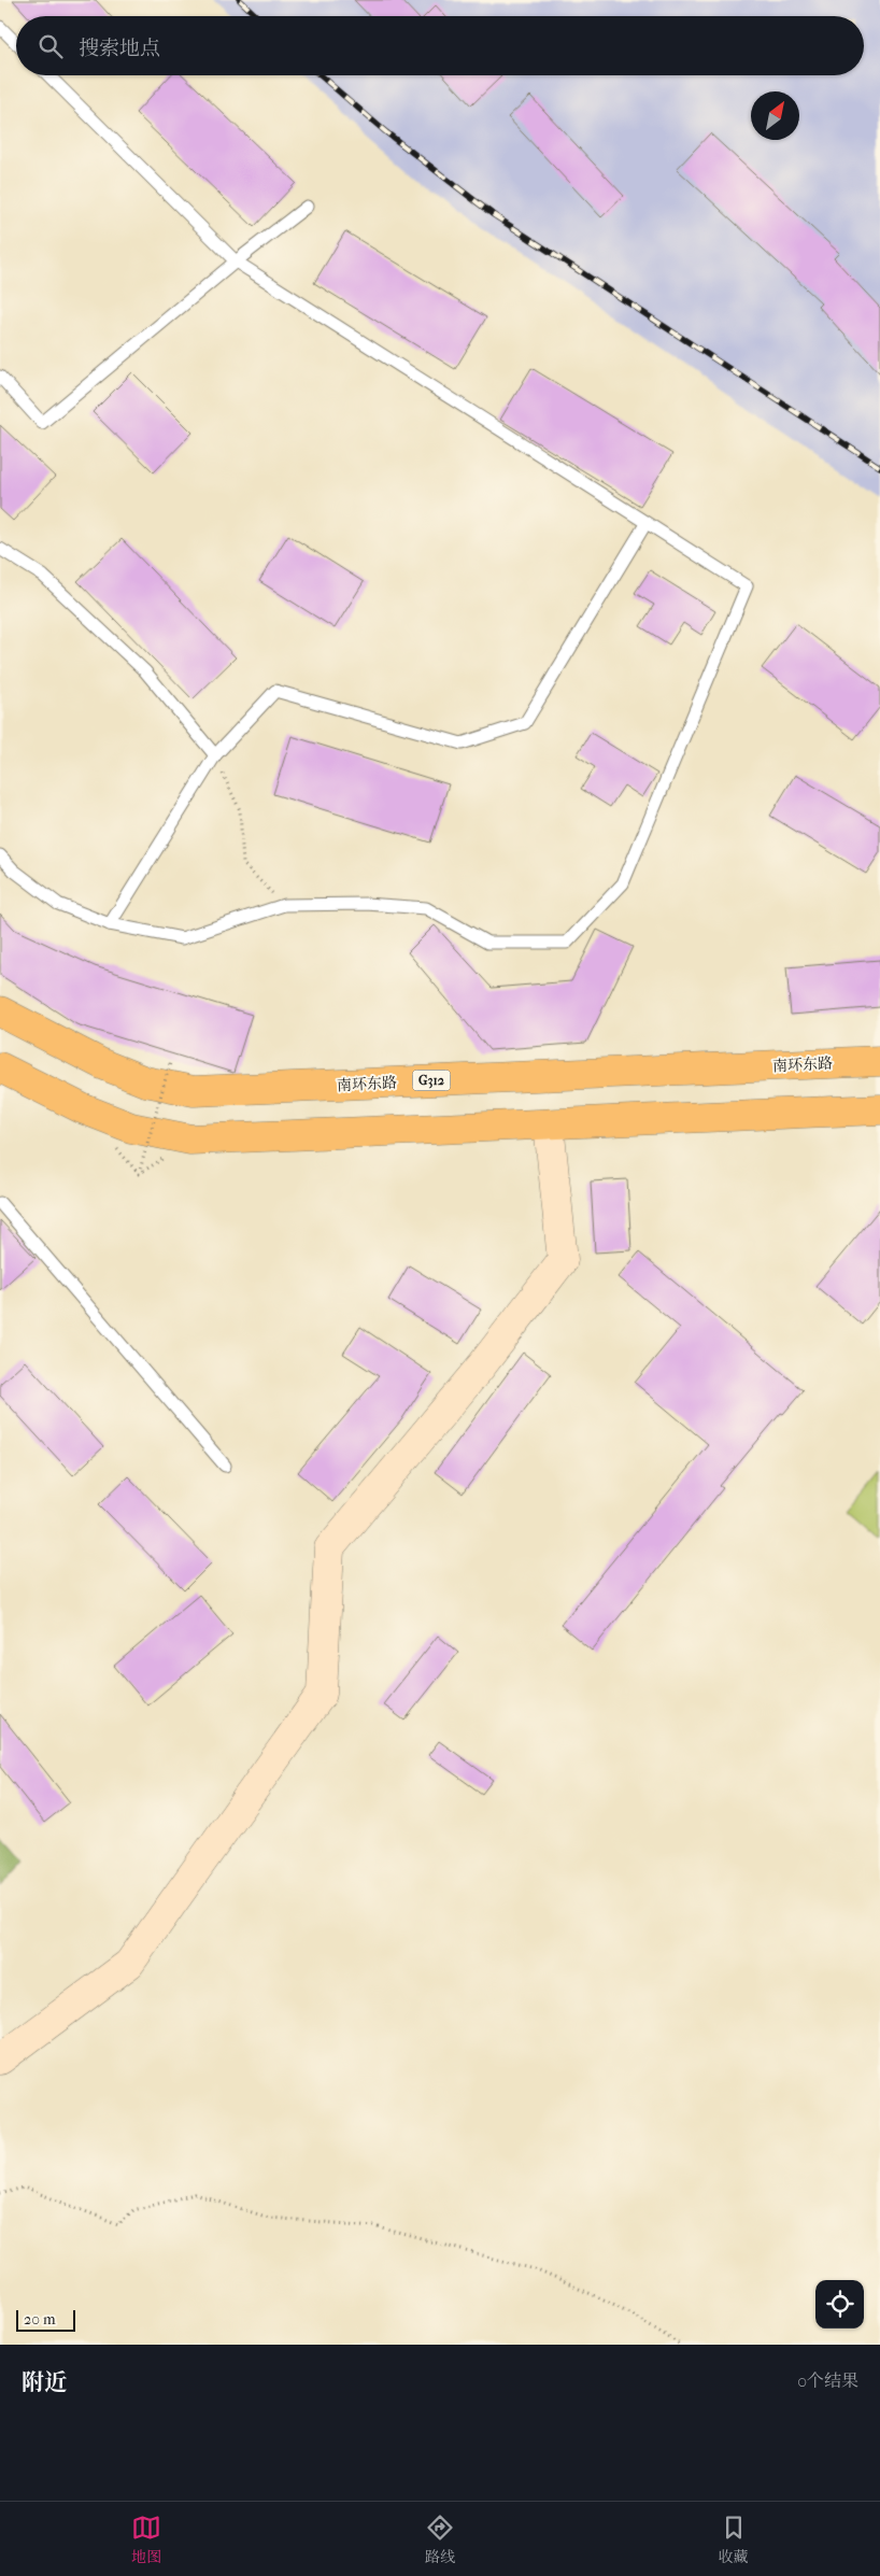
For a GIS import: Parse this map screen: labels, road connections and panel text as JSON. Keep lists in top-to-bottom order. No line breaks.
{"streets":{"highway":["南环东路","G312"]},"scale_bar":"20 m","north":"top right","page":{"search":"搜索地点","scale":"20 m","heading":["附近","0个结果"],"nav":["地图","路线","收藏"]}}
